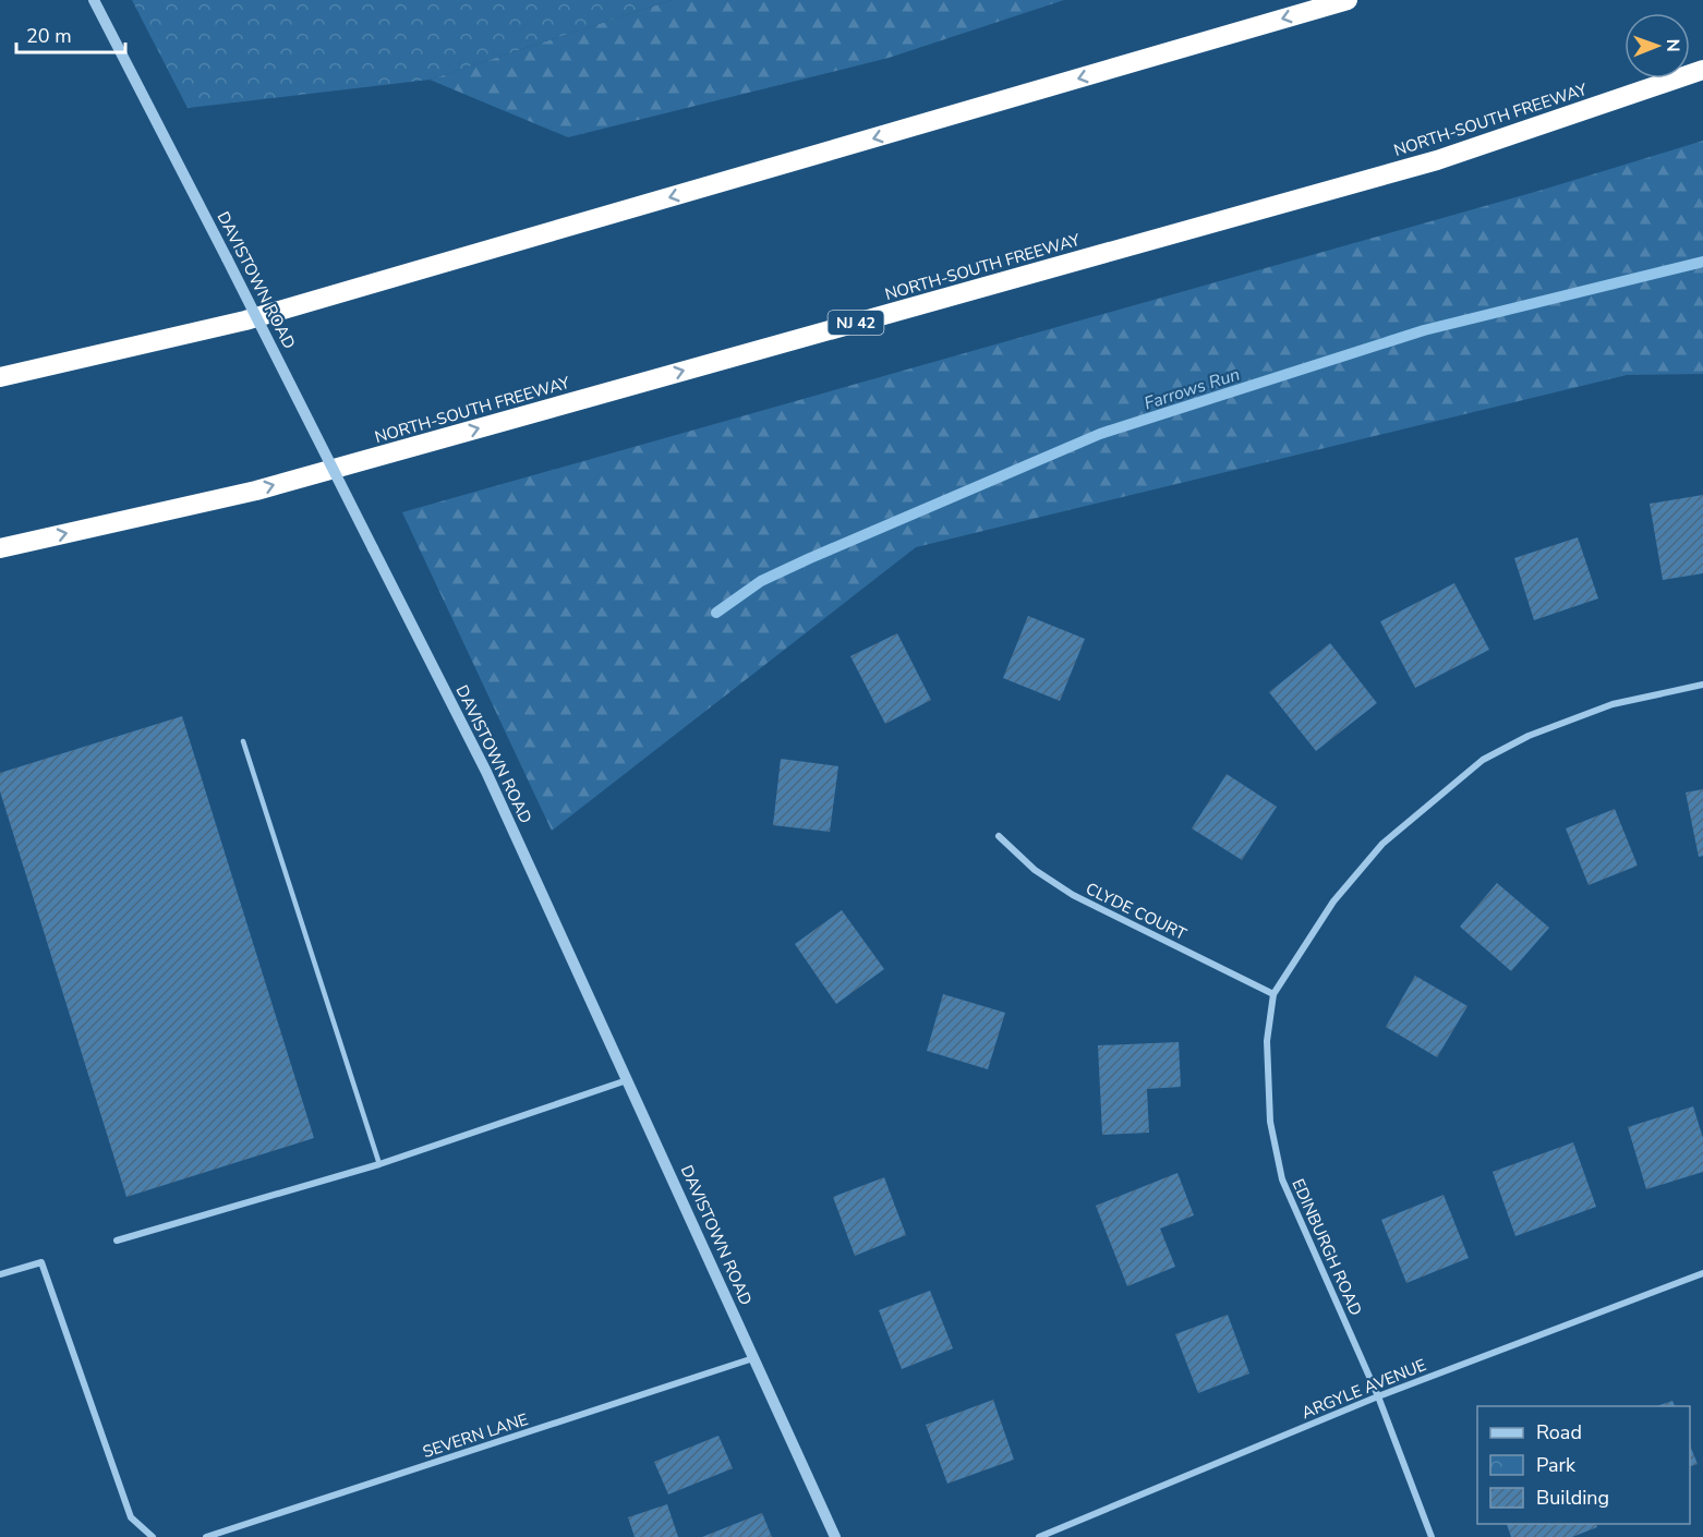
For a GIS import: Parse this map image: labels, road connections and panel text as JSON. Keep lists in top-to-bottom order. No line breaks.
{"streets":{"highway":["NORTH-SOUTH FREEWAY","NJ 42"],"street":["DAVISTOWN ROAD","CLYDE COURT","EDINBURGH ROAD","ARGYLE AVENUE","SEVERN LANE"]},"crossings":[["DAVISTOWN ROAD","SEVERN LANE"],["CLYDE COURT","EDINBURGH ROAD"],["EDINBURGH ROAD","ARGYLE AVENUE"]],"water":["Farrows Run"],"legend":["Road","Park","Building"],"scale_bar":"20 m","north":"right"}
